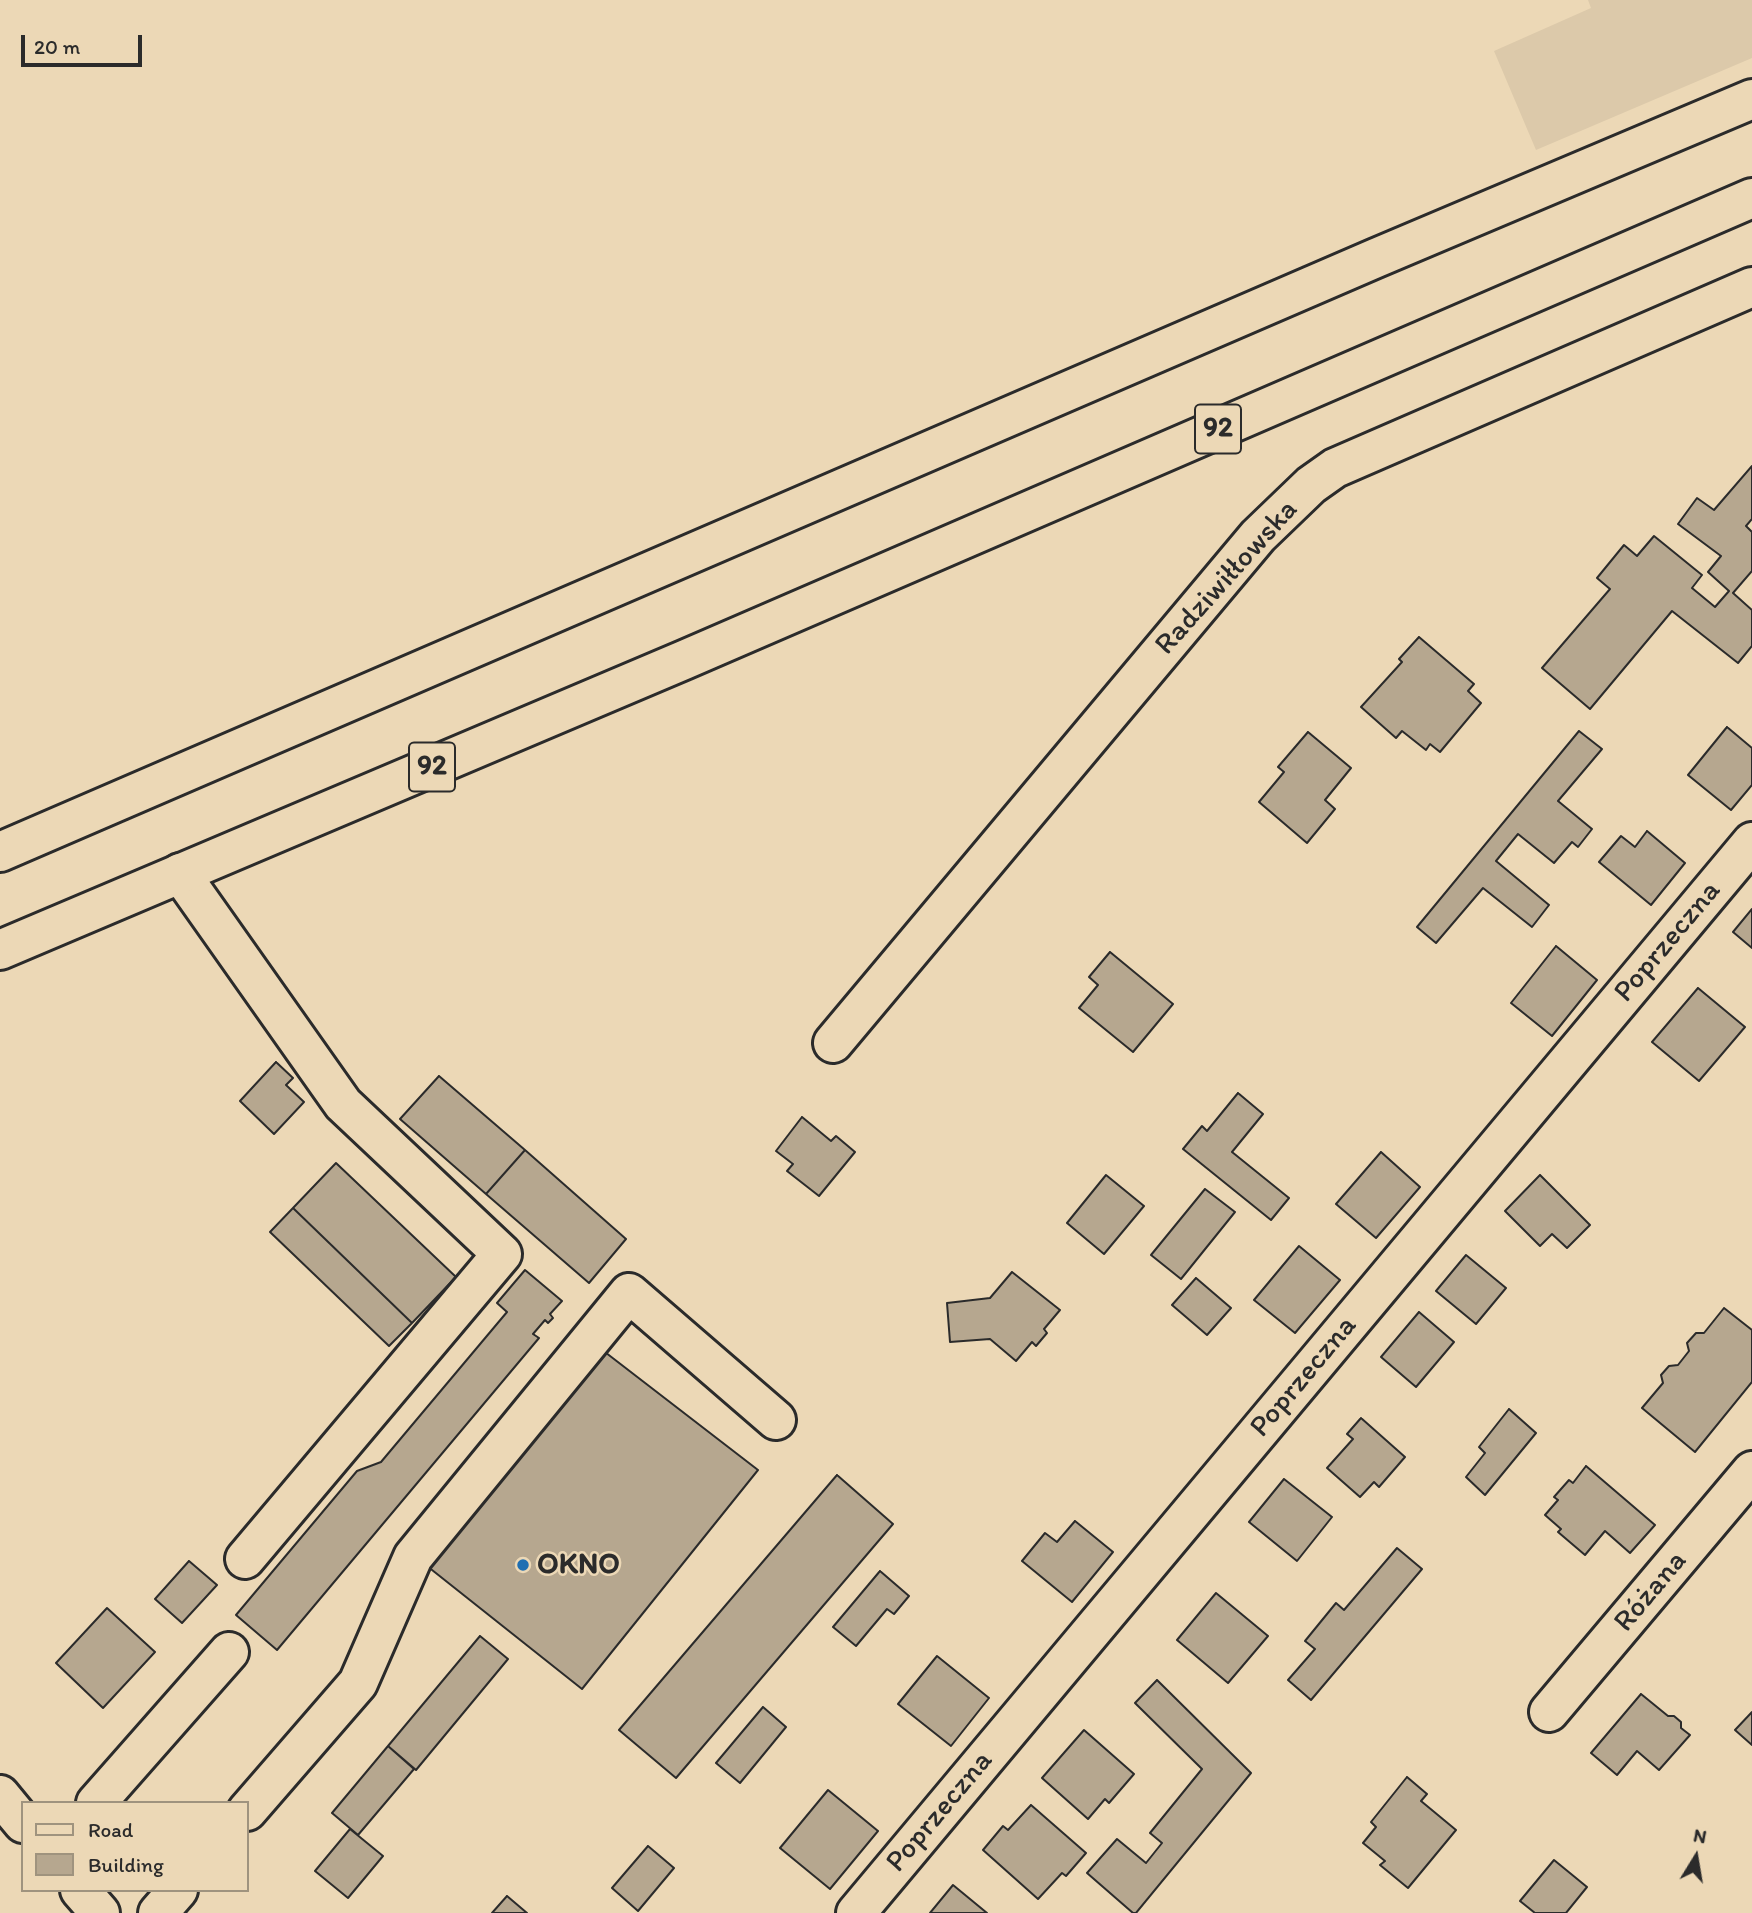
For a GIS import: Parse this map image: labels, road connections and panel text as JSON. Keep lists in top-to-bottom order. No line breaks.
{"streets":{"street":["92","Radziwiłłowska","Poprzeczna","Różana"]},"places":["OKNO"],"legend":["Road","Building"],"scale_bar":"20 m","north":"top"}
